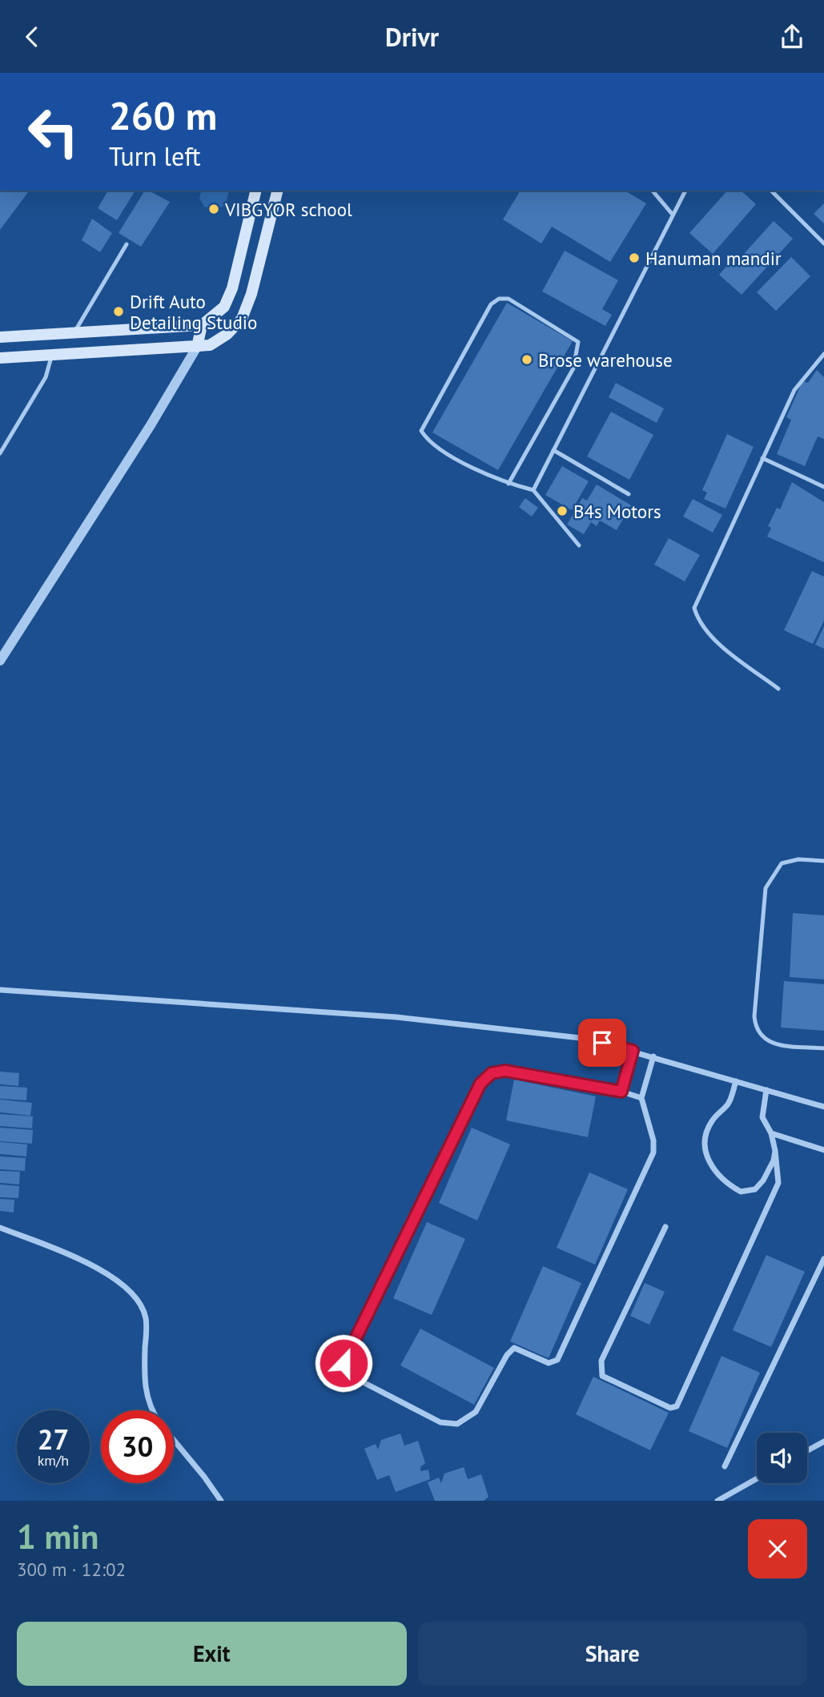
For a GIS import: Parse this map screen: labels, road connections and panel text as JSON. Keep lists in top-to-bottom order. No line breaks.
{"places":["VIBGYOR school","Hanuman mandir","Drift Auto Detailing Studio","Brose warehouse","B4s Motors"],"page":{"header":"Drivr","turn":["260 m","Turn left"],"speed":"27 km/h","limit":"30","heading":["1 min","300 m · 12:02"],"buttons":["Exit","Share"]}}
